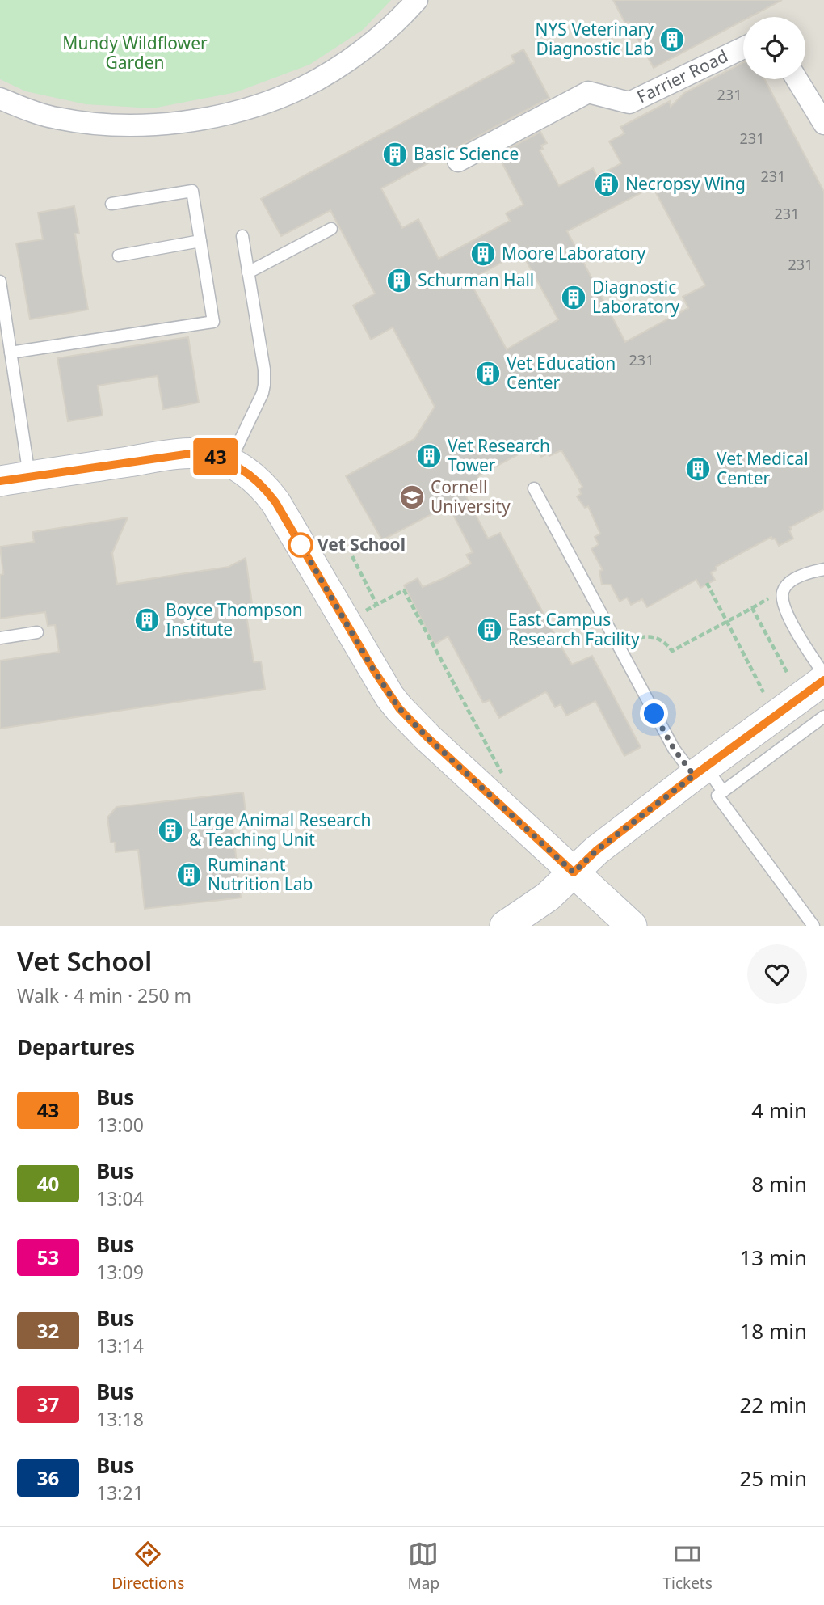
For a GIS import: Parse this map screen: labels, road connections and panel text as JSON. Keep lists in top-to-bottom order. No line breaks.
{"streets":{"street":["Farrier Road"]},"parks":["Mundy Wildflower Garden"],"places":{"building":["NYS Veterinary Diagnostic Lab","Basic Science","Necropsy Wing","Moore Laboratory","Schurman Hall","Diagnostic Laboratory","Vet Education Center","Vet Research Tower","Vet Medical Center","Boyce Thompson Institute","East Campus Research Facility","Large Animal Research & Teaching Unit","Ruminant Nutrition Lab"],"school or university":["Cornell University"],"other":["Vet School"]},"lines":["bus line 43"],"house_numbers":["231","231","231","231","231","231"],"page":{"on_map":"43","heading":[["Vet School","Walk · 4 min · 250 m"],"Departures"],"list":[{"mark":"43","name":"Bus","note":"13:00","value":"4 min"},{"mark":"40","name":"Bus","note":"13:04","value":"8 min"},{"mark":"53","name":"Bus","note":"13:09","value":"13 min"},{"mark":"32","name":"Bus","note":"13:14","value":"18 min"},{"mark":"37","name":"Bus","note":"13:18","value":"22 min"},{"mark":"36","name":"Bus","note":"13:21","value":"25 min"}],"tabs":["Directions","Map","Tickets"]}}
